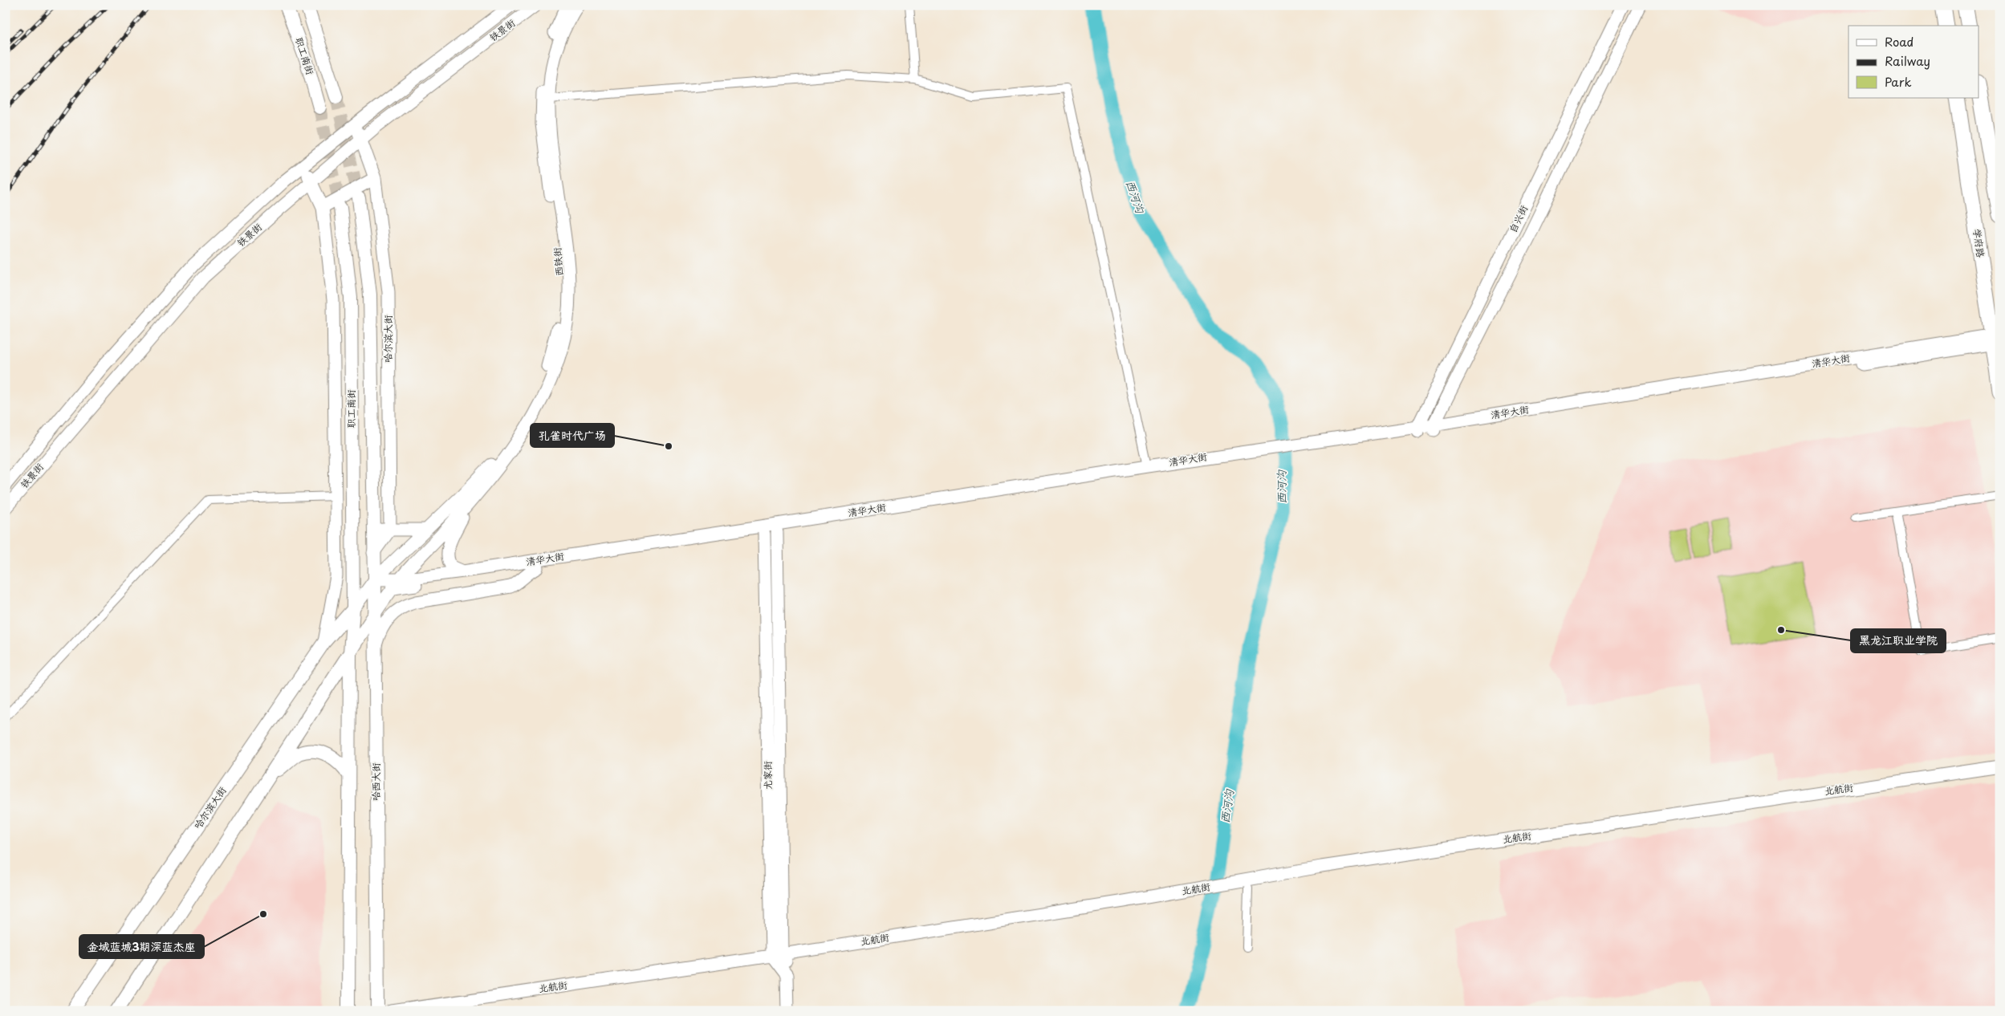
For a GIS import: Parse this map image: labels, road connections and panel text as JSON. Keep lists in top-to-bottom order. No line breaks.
{"streets":{"highway":["学府路"],"main road":["铁景街","职工南街","自兴街","西铁街","哈尔滨大街","清华大街","尤家街","哈西大街","北航街"]},"crossings":[["铁景街","哈尔滨大街"],["职工南街","哈尔滨大街"],["职工南街","哈西大街"],["自兴街","清华大街"],["学府路","清华大街"],["清华大街","尤家街"],["清华大街","哈西大街"],["尤家街","北航街"]],"water":["西河沟"],"places":["孔雀时代广场","黑龙江职业学院","金域蓝城3期深蓝杰座"],"legend":["Road","Railway","Park"]}
